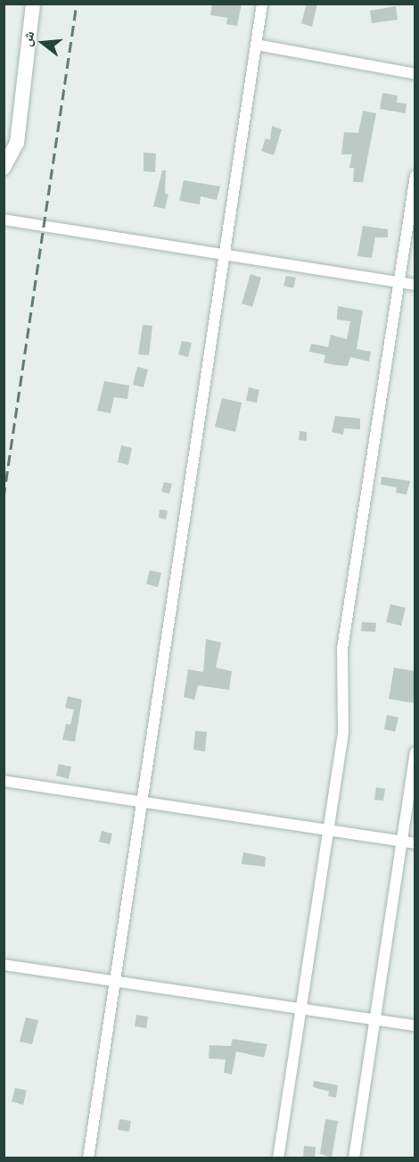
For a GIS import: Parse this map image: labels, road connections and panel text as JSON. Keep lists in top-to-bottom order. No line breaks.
{"north":"left"}
